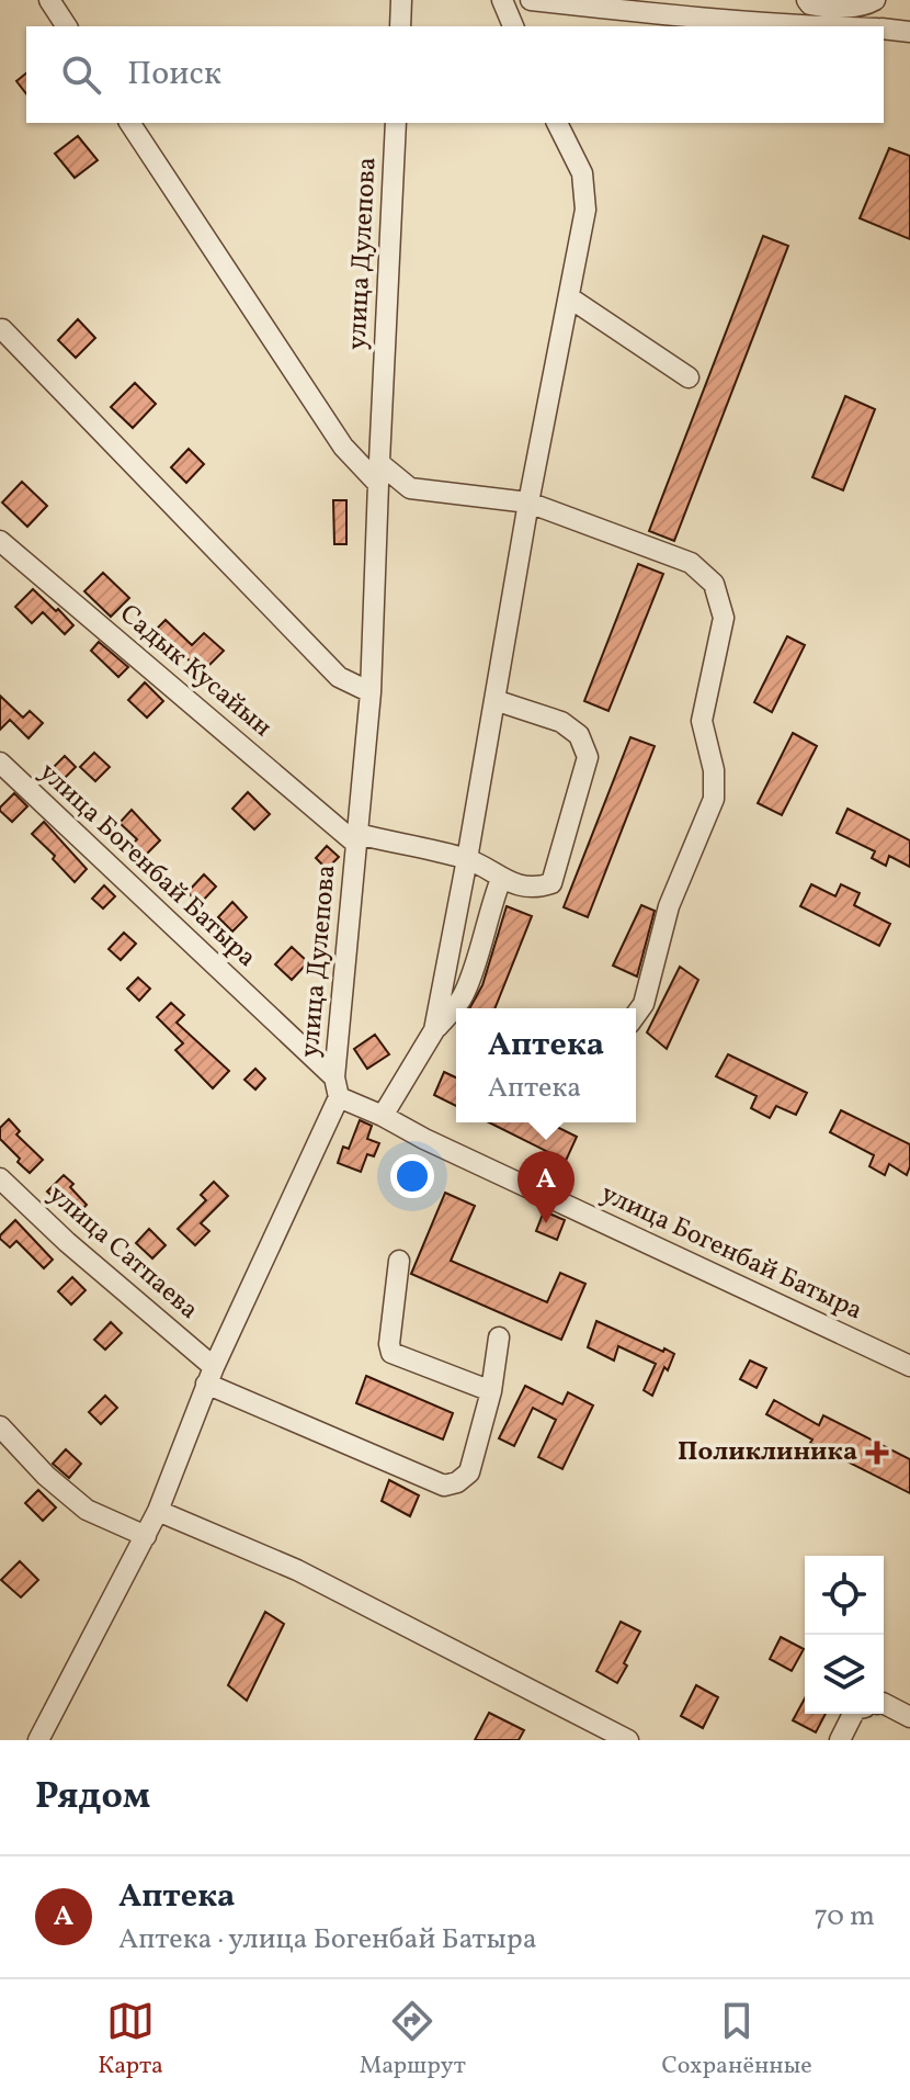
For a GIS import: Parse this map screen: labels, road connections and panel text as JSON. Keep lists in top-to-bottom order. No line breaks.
{"streets":{"street":["улица Дулепова","Садык Кусайын","улица Богенбай Батыра","улица Сатпаева"]},"crossings":[["улица Дулепова","Садык Кусайын"],["улица Дулепова","улица Богенбай Батыра"],["улица Дулепова","улица Сатпаева"]],"places":{"health":["Поликлиника"]},"page":{"search":"Поиск","popup":["Аптека","Аптека"],"pins":"A","heading":"Рядом","list":[{"mark":"A","name":"Аптека","note":"Аптека · улица Богенбай Батыра","value":"70 m"}],"nav":["Карта","Маршрут","Сохранённые"]}}
